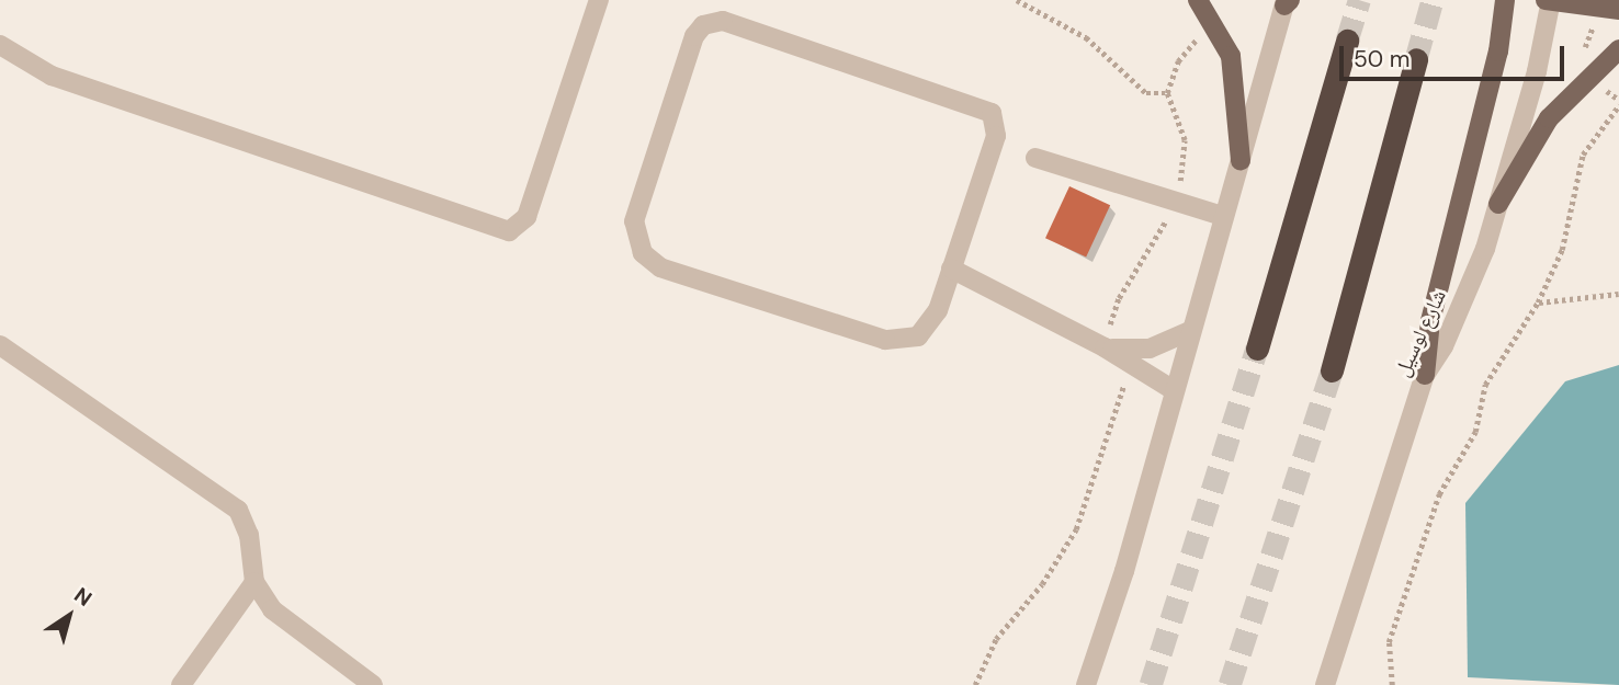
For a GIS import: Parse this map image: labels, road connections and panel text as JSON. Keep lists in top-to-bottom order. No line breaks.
{"streets":{"street":["شارع لوسيل"]},"scale_bar":"50 m","north":"top right"}
